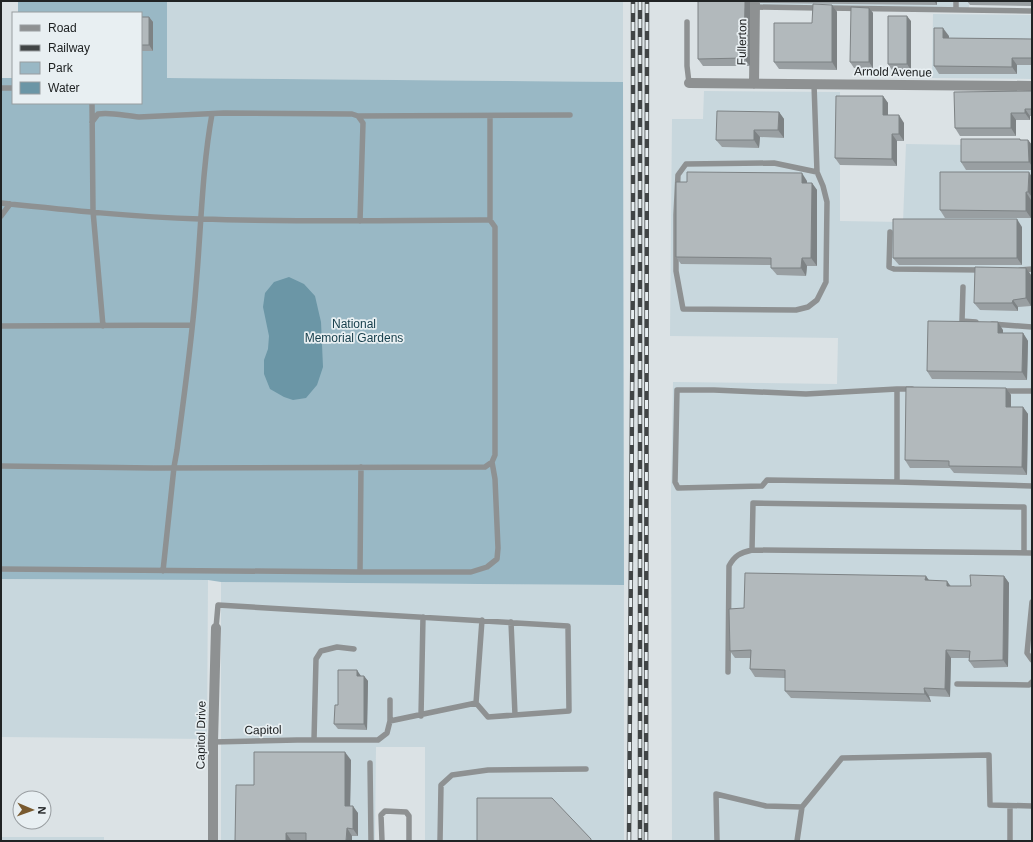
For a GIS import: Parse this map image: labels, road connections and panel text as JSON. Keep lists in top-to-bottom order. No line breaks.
{"streets":{"street":["Fullerton","Arnold Avenue","Capitol Drive"],"lane":["Capitol"]},"crossings":[["Fullerton","Arnold Avenue"],["Capitol","Capitol Drive"]],"parks":["National Memorial Gardens"],"legend":["Road","Railway","Park","Water"],"north":"right"}
